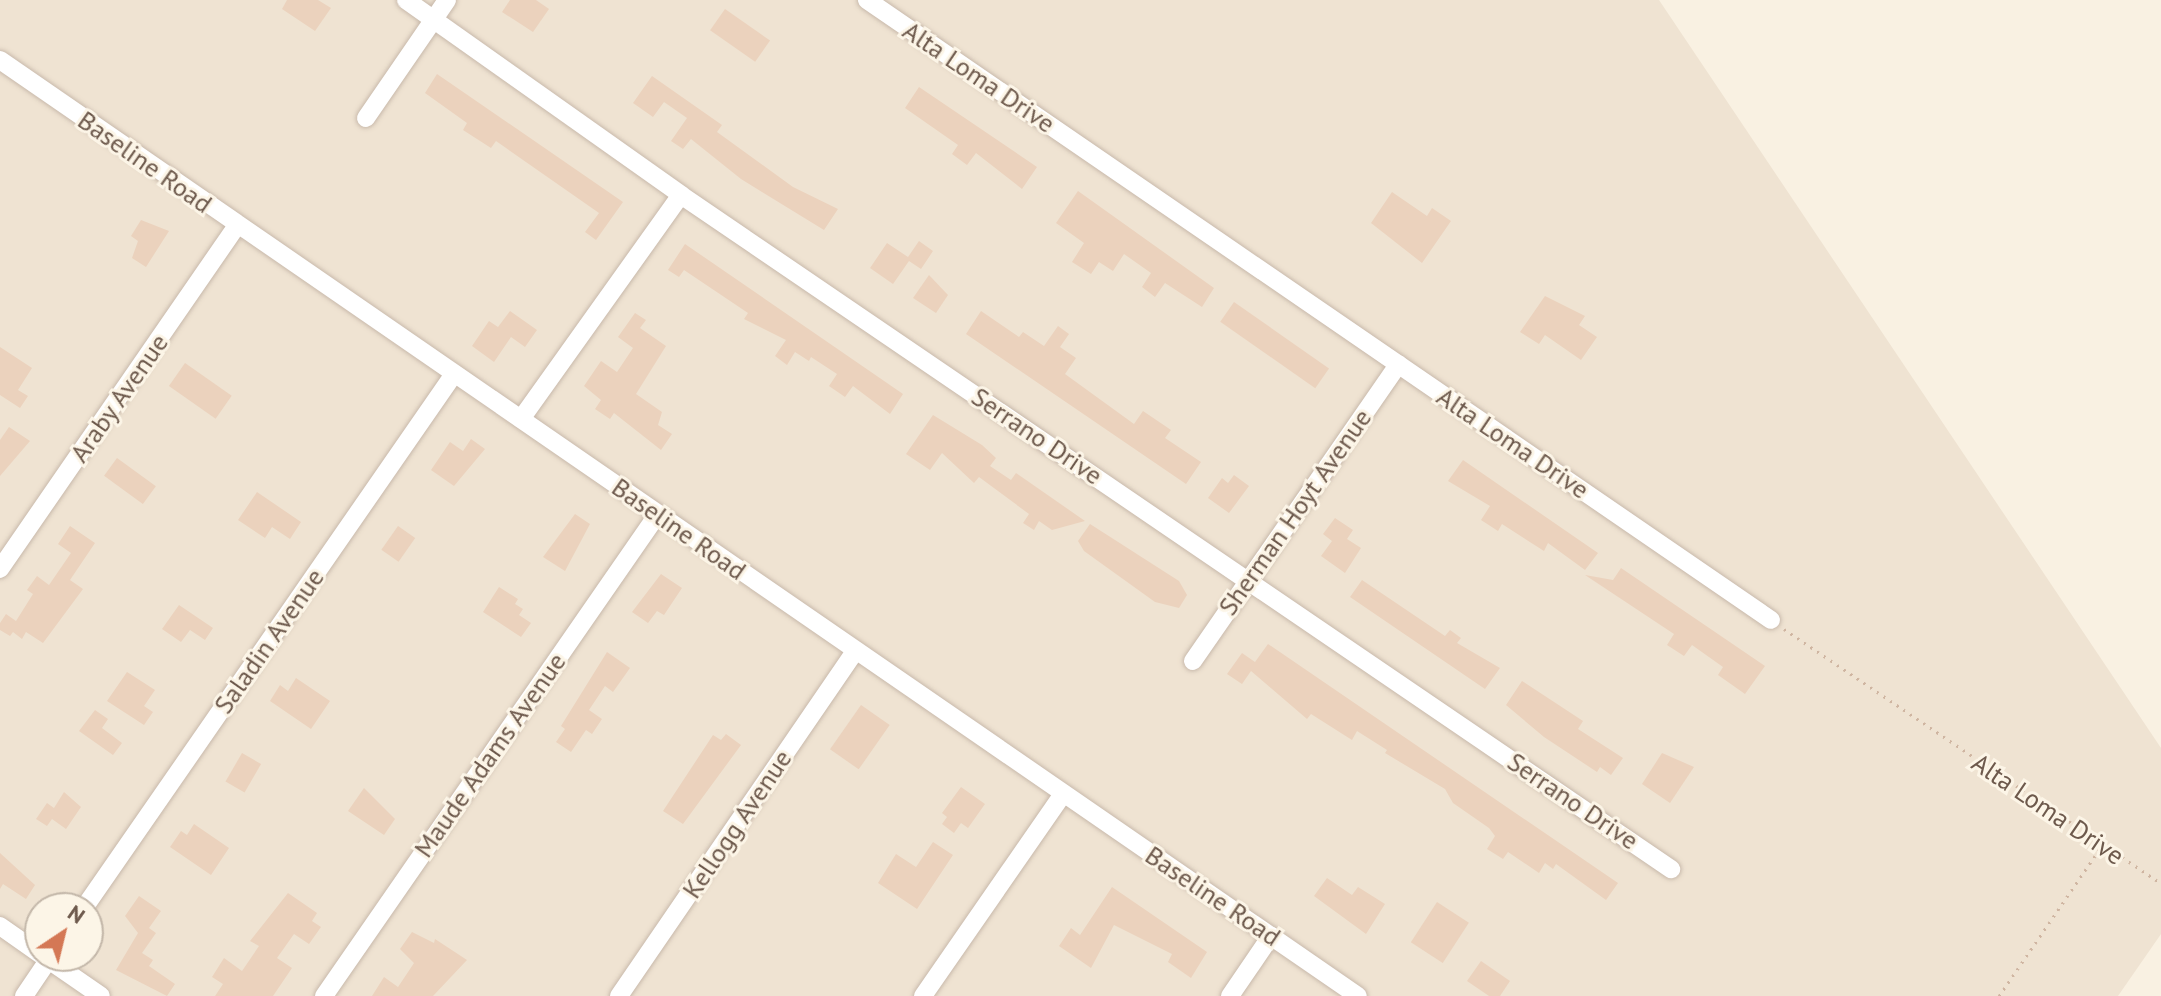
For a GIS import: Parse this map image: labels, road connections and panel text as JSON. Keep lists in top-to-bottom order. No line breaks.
{"streets":{"street":["Alta Loma Drive","Baseline Road","Araby Avenue","Serrano Drive","Sherman Hoyt Avenue","Saladin Avenue","Maude Adams Avenue","Kellogg Avenue"]},"crossings":[["Alta Loma Drive","Sherman Hoyt Avenue"],["Baseline Road","Araby Avenue"],["Baseline Road","Saladin Avenue"],["Baseline Road","Maude Adams Avenue"],["Baseline Road","Kellogg Avenue"],["Serrano Drive","Sherman Hoyt Avenue"]],"north":"top right"}
